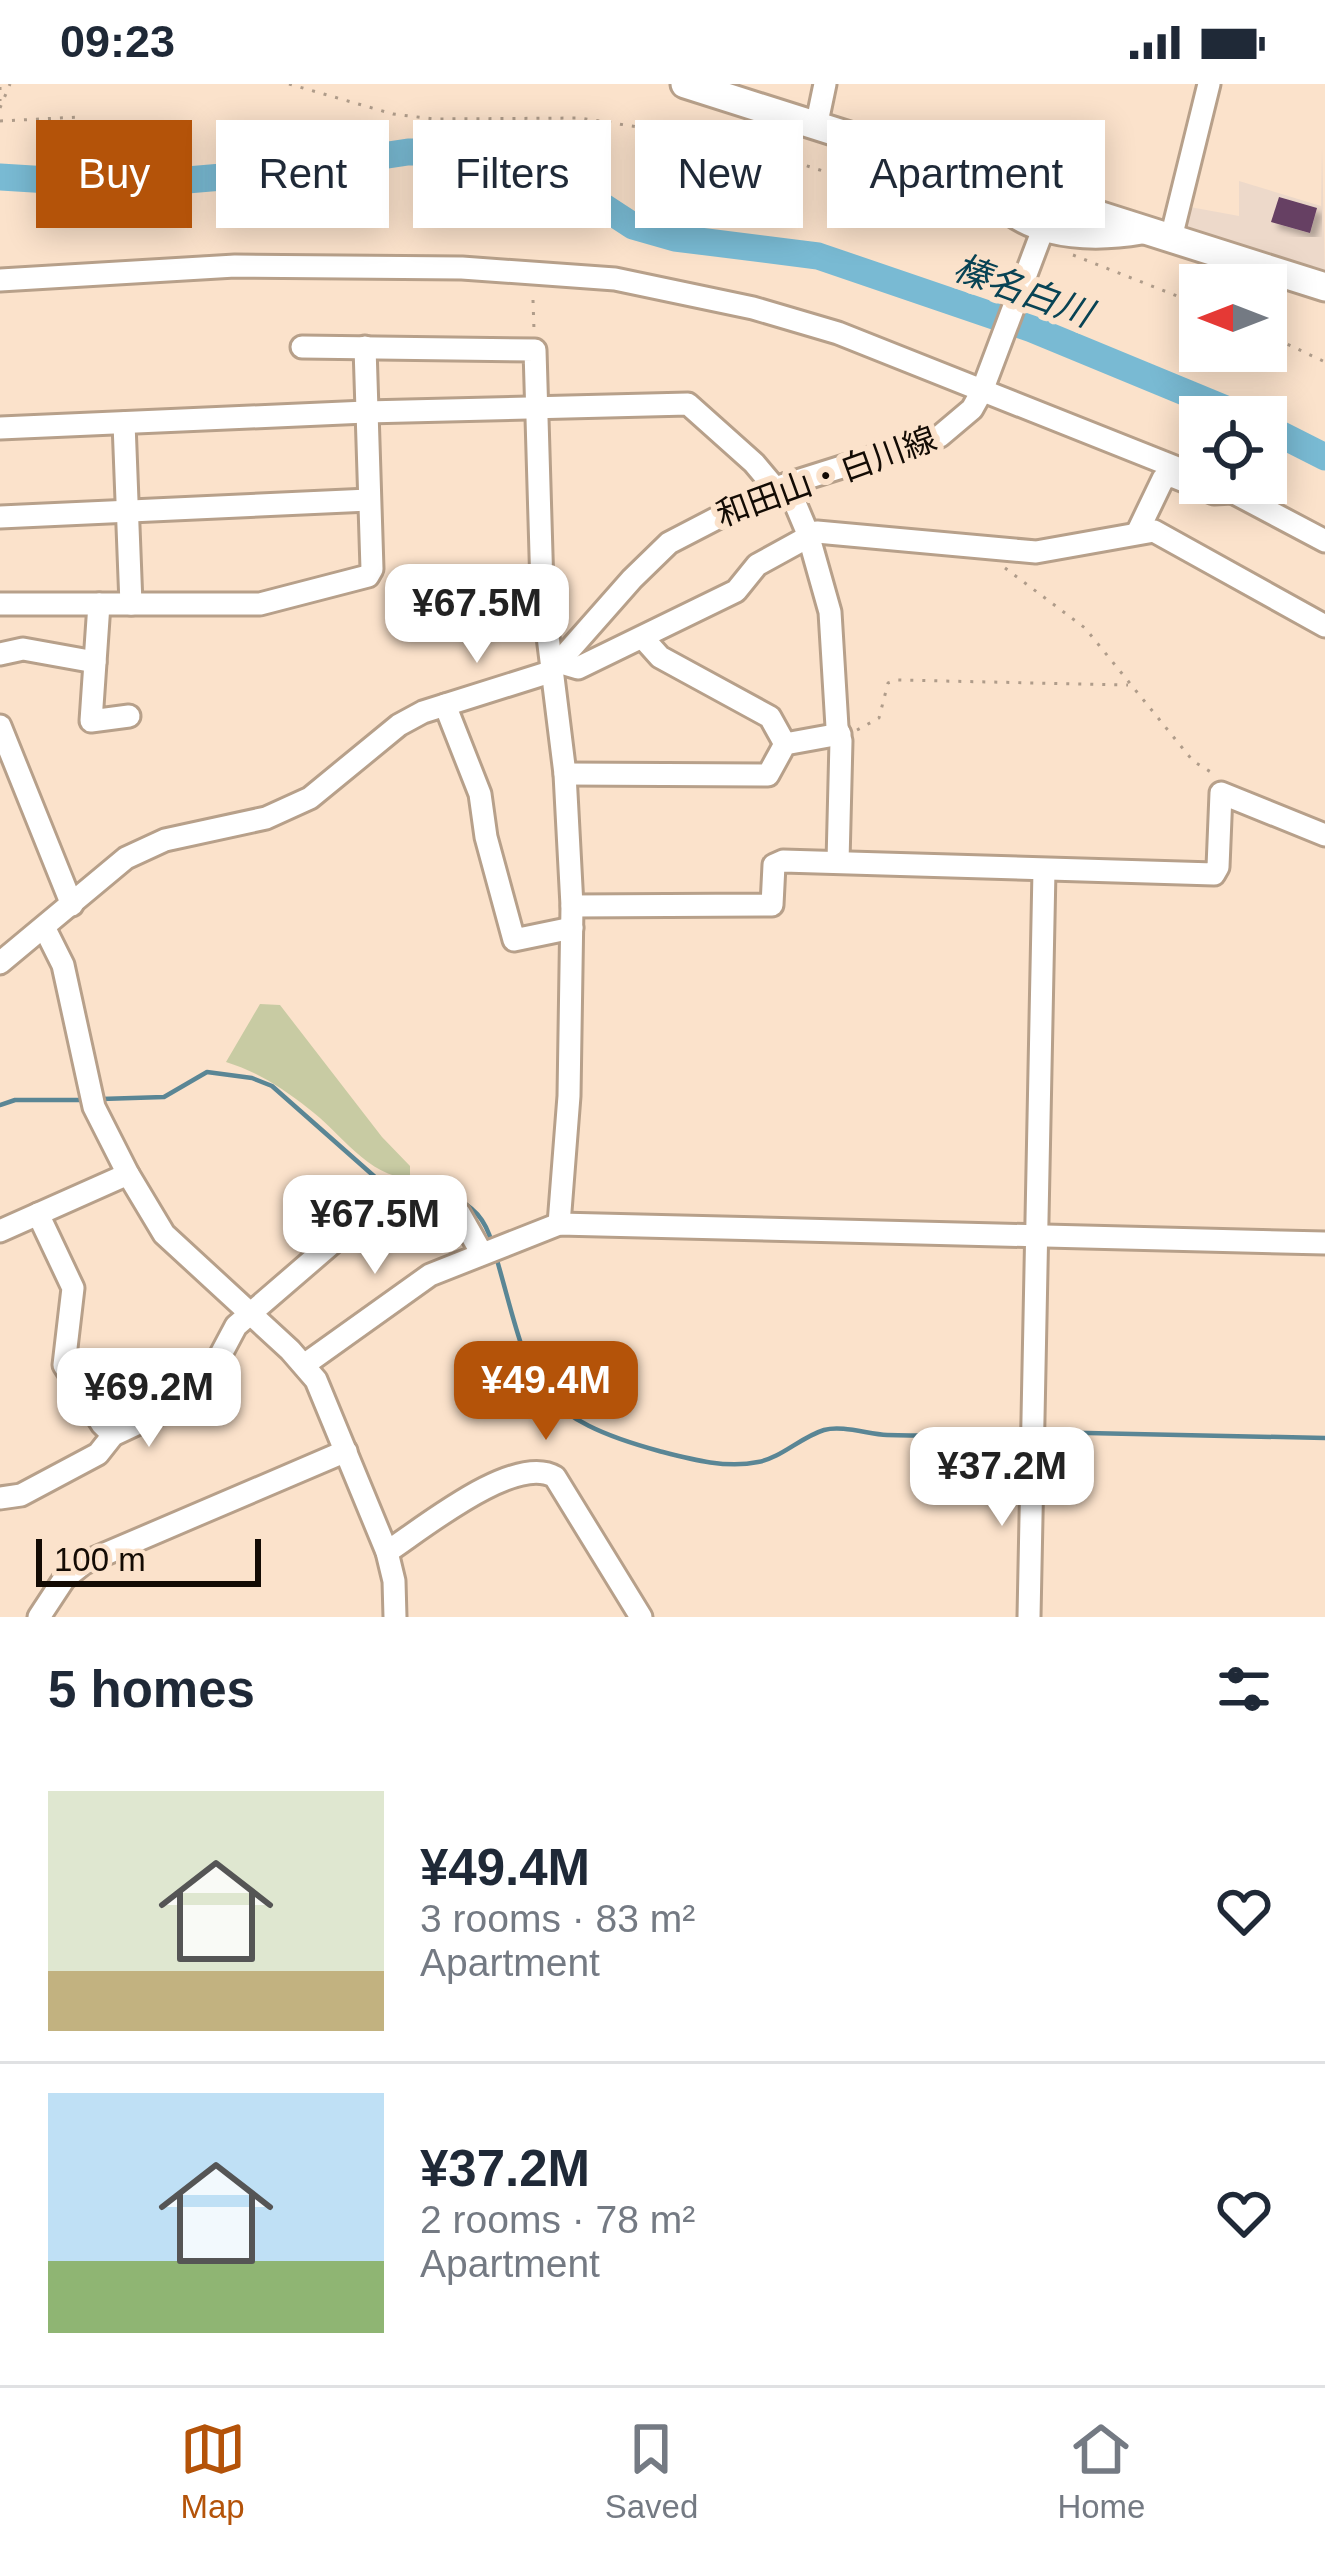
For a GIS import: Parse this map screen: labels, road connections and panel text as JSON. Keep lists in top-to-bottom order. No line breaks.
{"streets":{"street":["和田山・白川線"]},"water":["榛名白川"],"scale_bar":"100 m","north":"left","page":{"status":"09:23","chip":["Buy","Rent","Filters","New","Apartment"],"price":["¥67.5M","¥67.5M","¥49.4M","¥69.2M","¥37.2M"],"scale":"100 m","heading":"5 homes","list":[{"name":"¥49.4M","note":"3 rooms · 83 m² · Apartment"},{"name":"¥37.2M","note":"2 rooms · 78 m² · Apartment"}],"tabs":["Map","Saved","Home"]}}
